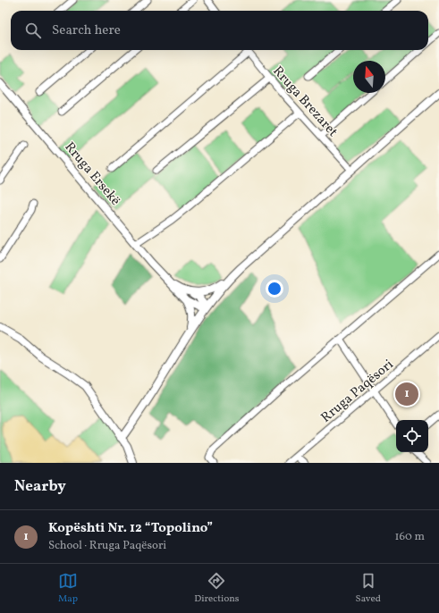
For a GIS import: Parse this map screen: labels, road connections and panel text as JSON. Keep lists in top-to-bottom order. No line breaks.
{"streets":{"street":["Rruga Brezaret","Rruga Ersekë","Rruga Paqësori"]},"north":"top","page":{"search":"Search here","pins":"1","heading":"Nearby","list":[{"mark":"1","name":"Kopështi Nr. 12 “Topolino”","note":"School · Rruga Paqësori","value":"160 m"}],"nav":["Map","Directions","Saved"]}}
